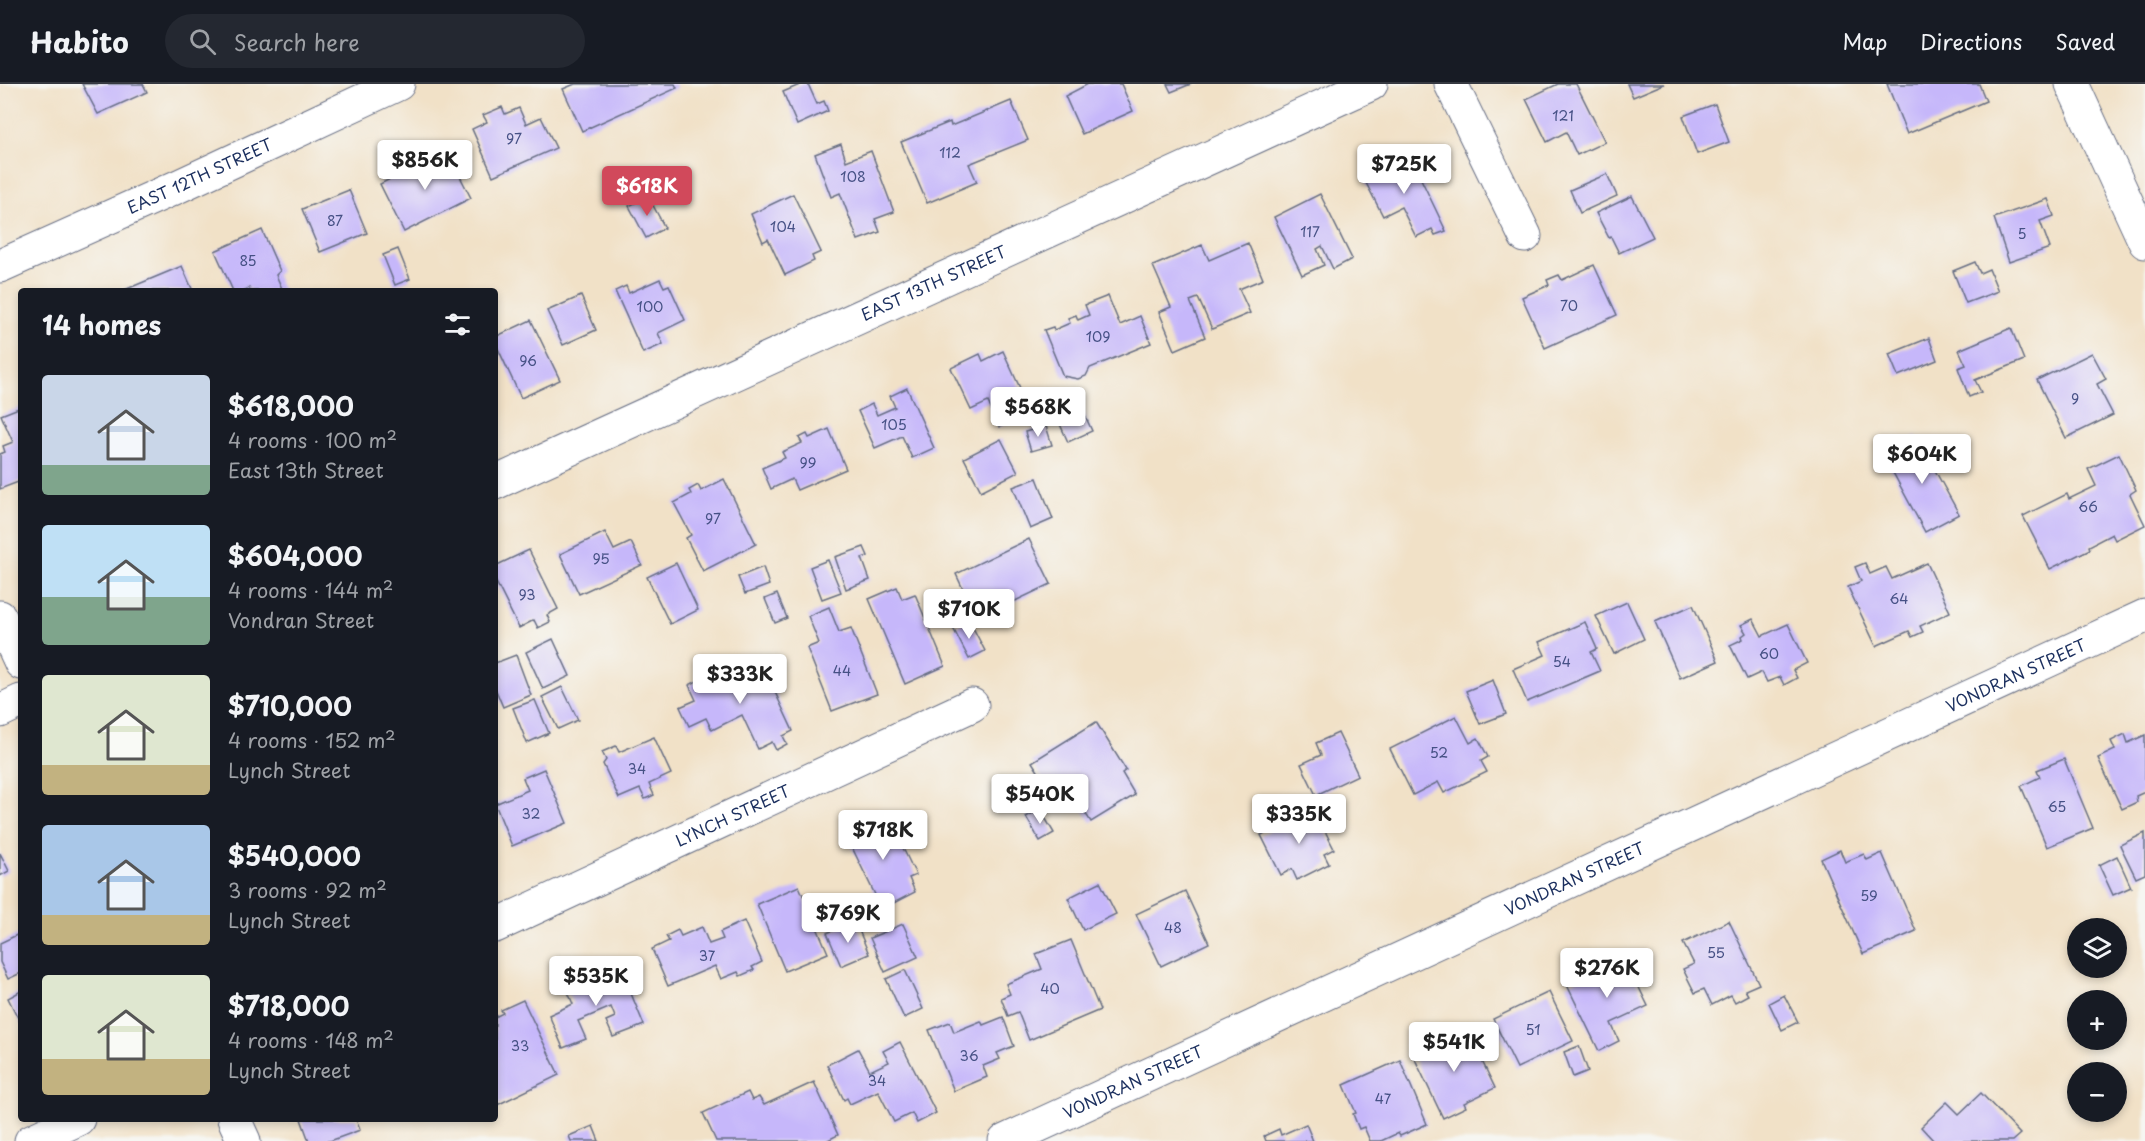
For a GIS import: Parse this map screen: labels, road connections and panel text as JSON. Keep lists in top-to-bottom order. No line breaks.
{"streets":{"street":["EAST 12TH STREET","EAST 13TH STREET","VONDRAN STREET","LYNCH STREET"]},"house_numbers":["121","97","112","108","87","104","117","5","85","70","100","109","96","9","105","99","66","97","95","93","64","60","54","44","52","34","65","32","59","48","55","37","40","51","33","36","34","47"],"page":{"header":"Habito","search":"Search here","nav":["Map","Directions","Saved"],"price":["$856K","$725K","$618K","$568K","$604K","$710K","$333K","$540K","$335K","$718K","$769K","$276K","$535K","$541K"],"heading":"14 homes","list":[{"name":"$618,000","note":"4 rooms · 100 m² · East 13th Street"},{"name":"$604,000","note":"4 rooms · 144 m² · Vondran Street"},{"name":"$710,000","note":"4 rooms · 152 m² · Lynch Street"},{"name":"$540,000","note":"3 rooms · 92 m² · Lynch Street"},{"name":"$718,000","note":"4 rooms · 148 m² · Lynch Street"}],"map_buttons":["+","−"]}}
